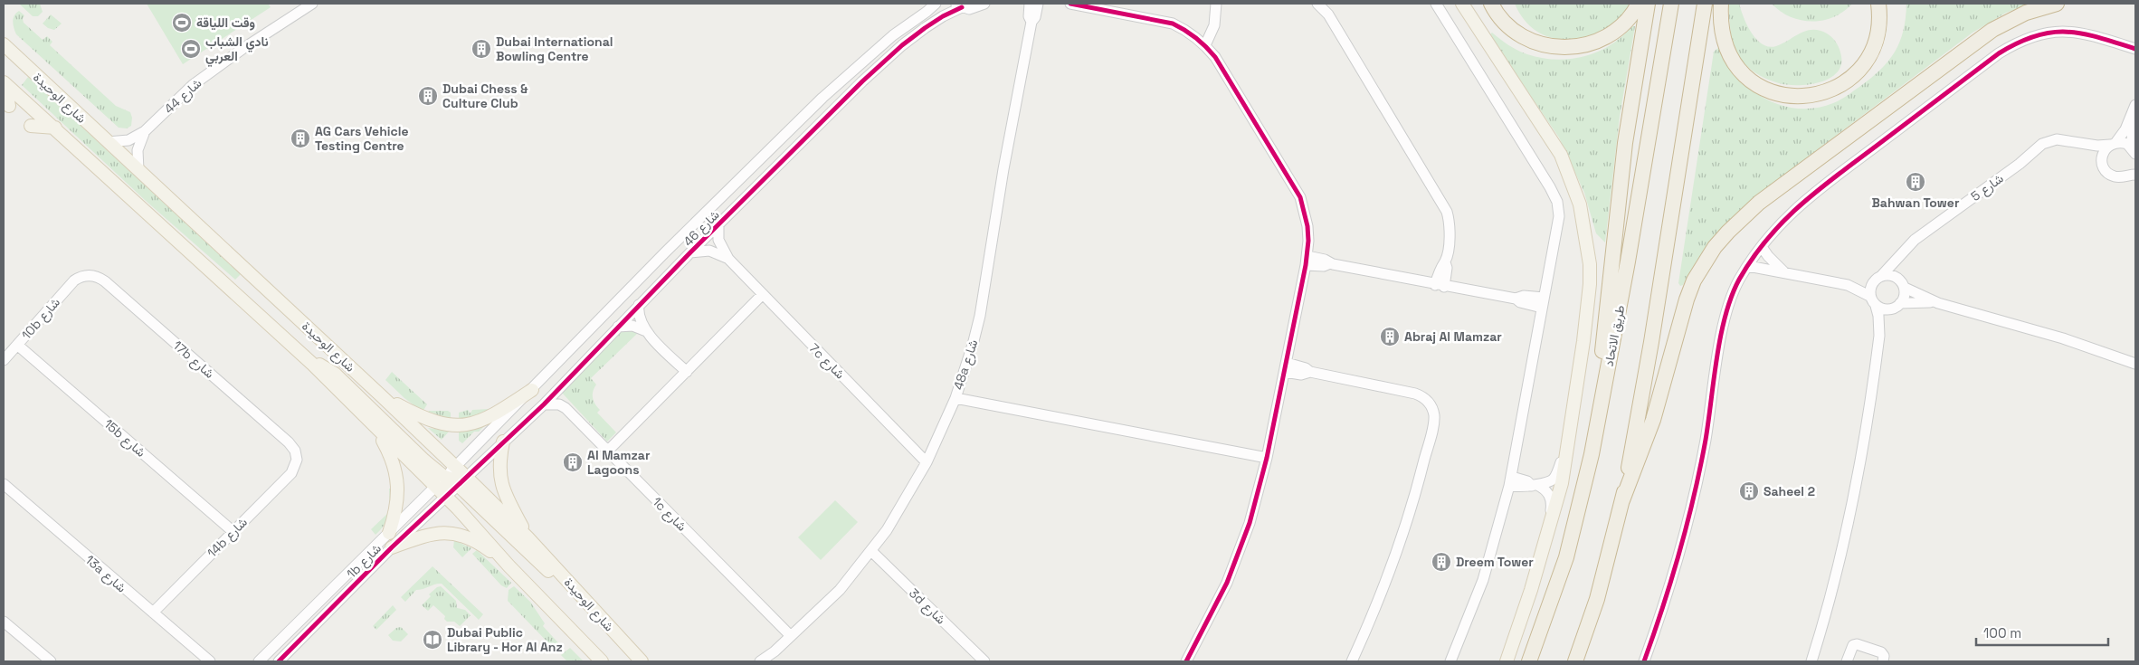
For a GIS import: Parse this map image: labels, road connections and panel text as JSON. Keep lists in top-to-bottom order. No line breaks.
{"streets":{"highway":["طريق الاتحاد"],"main road":["شارع الوحيدة"],"street":["شارع 44","شارع 5","شارع 46","10b شارع","17b شارع","7c شارع","48a شارع","15b شارع","1c شارع","14b شارع","1b شارع","13a شارع","3d شارع"]},"crossings":[["شارع 44","شارع الوحيدة"],["شارع الوحيدة","شارع 46"],["شارع الوحيدة","1b شارع"],["شارع 46","7c شارع"],["شارع 46","1c شارع"],["شارع 46","1b شارع"],["10b شارع","17b شارع"],["10b شارع","15b شارع"],["17b شارع","14b شارع"],["7c شارع","48a شارع"],["48a شارع","1c شارع"],["48a شارع","3d شارع"],["15b شارع","14b شارع"],["14b شارع","13a شارع"]],"places":{"sports":["وقت اللياقة","نادي الشباب العربي"],"building":["Dubai International Bowling Centre","Dubai Chess & Culture Club","AG Cars Vehicle Testing Centre","Bahwan Tower","Abraj Al Mamzar","Al Mamzar Lagoons","Saheel 2","Dreem Tower"],"library":["Dubai Public Library - Hor Al Anz"]},"scale_bar":"100 m"}
